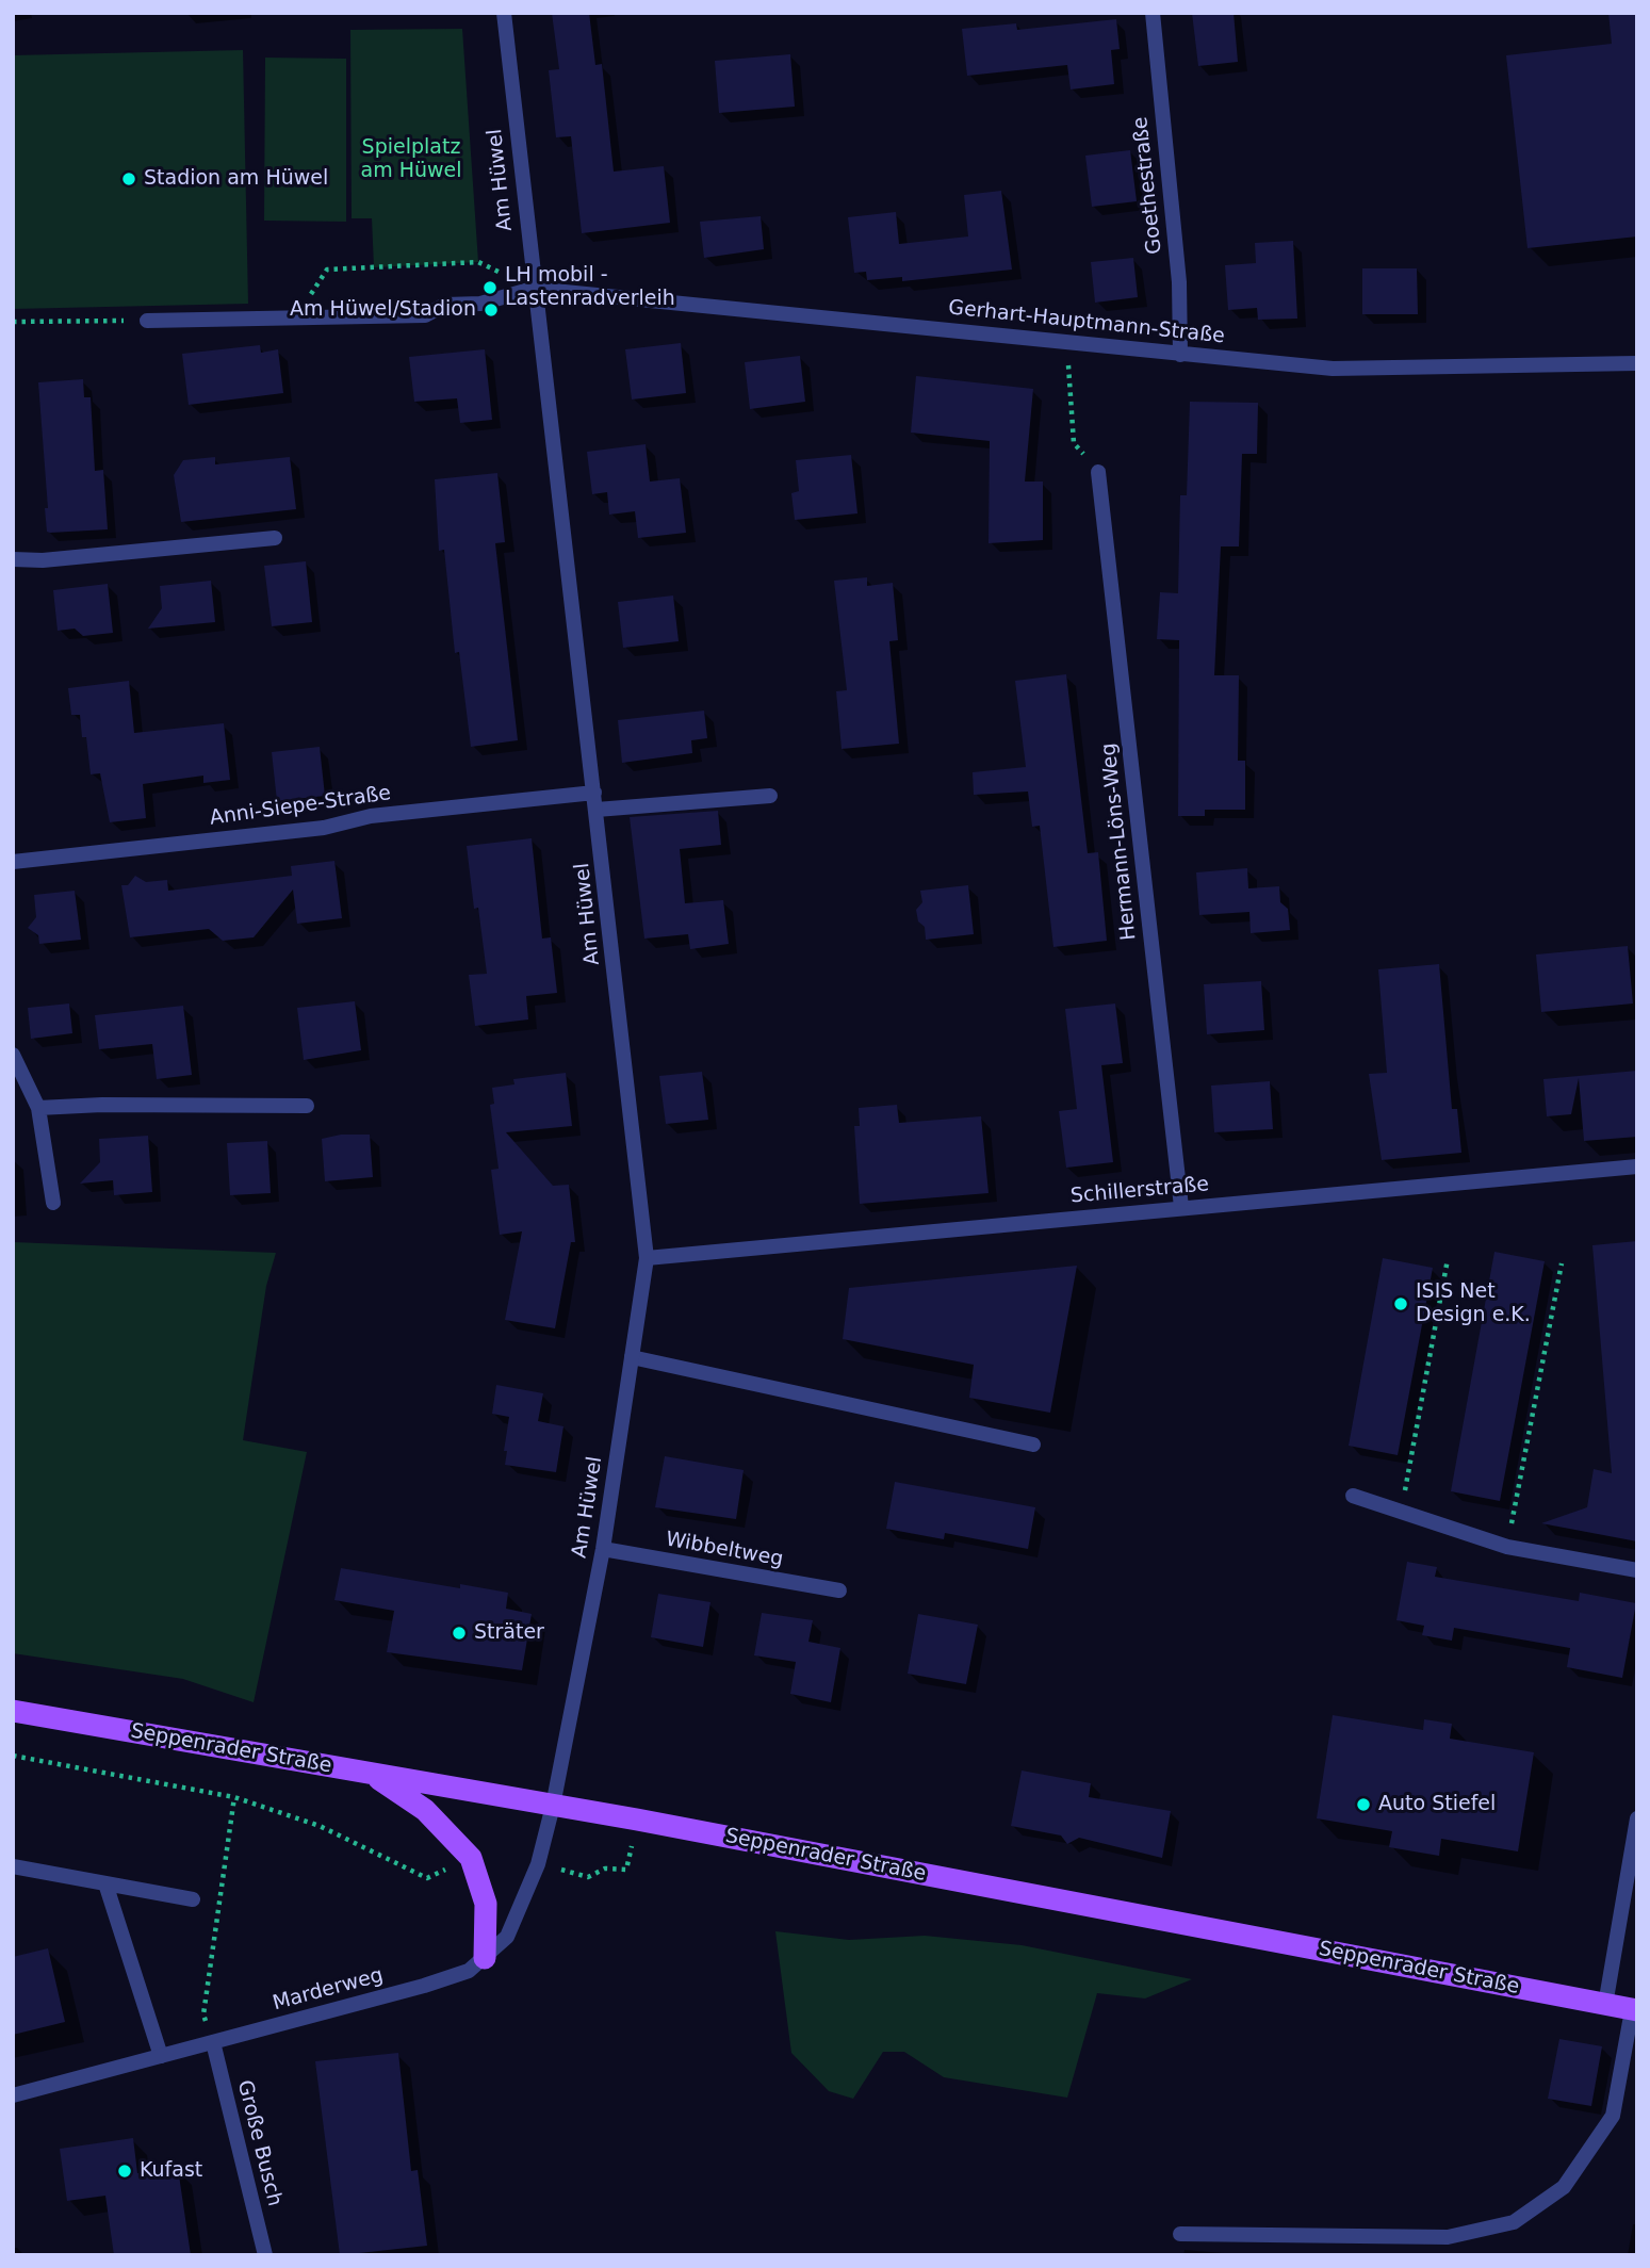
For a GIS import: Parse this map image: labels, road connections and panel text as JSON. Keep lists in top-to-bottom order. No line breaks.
{"streets":{"main road":["Seppenrader Straße"],"street":["Am Hüwel","Goethestraße","Gerhart-Hauptmann-Straße","Anni-Siepe-Straße","Hermann-Löns-Weg","Schillerstraße","Wibbeltweg","Marderweg","Große Busch"]},"crossings":[["Am Hüwel","Gerhart-Hauptmann-Straße"],["Am Hüwel","Anni-Siepe-Straße"],["Am Hüwel","Schillerstraße"],["Am Hüwel","Wibbeltweg"],["Am Hüwel","Seppenrader Straße"],["Am Hüwel","Marderweg"],["Goethestraße","Gerhart-Hauptmann-Straße"],["Hermann-Löns-Weg","Schillerstraße"],["Seppenrader Straße","Marderweg"],["Marderweg","Große Busch"]],"parks":["Spielplatz am Hüwel"],"places":["Stadion am Hüwel","LH mobil - Lastenradverleih","Am Hüwel/Stadion","ISIS Net Design e.K.","Sträter","Auto Stiefel","Kufast"]}
